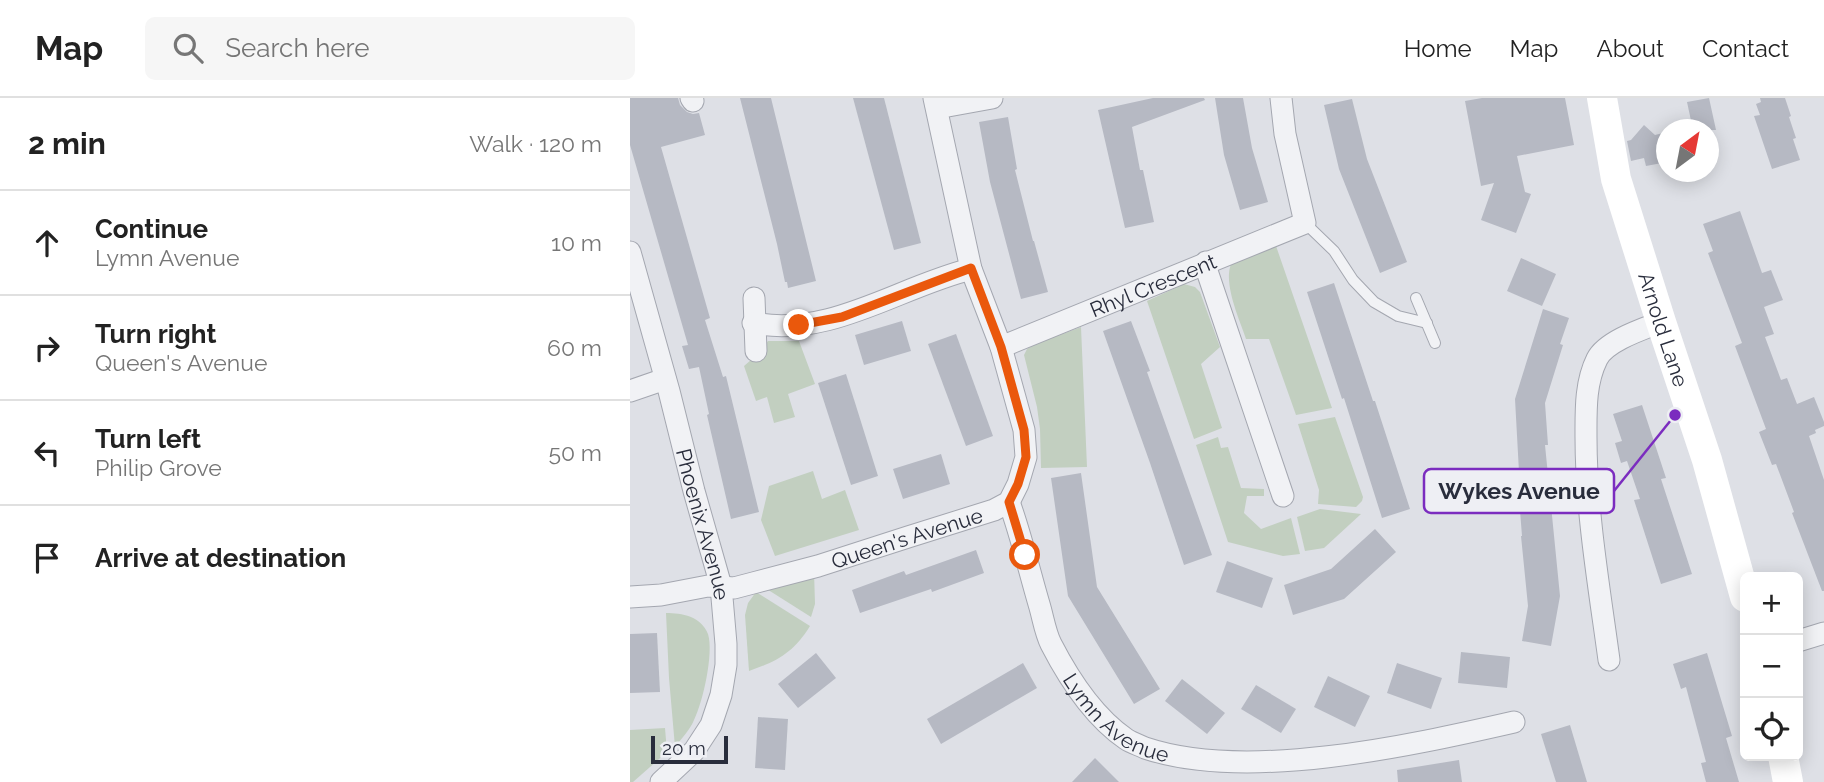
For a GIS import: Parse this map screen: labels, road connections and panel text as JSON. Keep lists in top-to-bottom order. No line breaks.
{"streets":{"street":["Rhyl Crescent","Arnold Lane","Phoenix Avenue","Queen's Avenue","Lymn Avenue"]},"crossings":[["Rhyl Crescent","Queen's Avenue"],["Phoenix Avenue","Queen's Avenue"],["Queen's Avenue","Lymn Avenue"]],"places":["Wykes Avenue"],"scale_bar":"20 m","north":"top right","page":{"header":"Map","search":"Search here","nav":["Home","Map","About","Contact"],"heading":["2 min","Walk · 120 m"],"list":[["Continue","Lymn Avenue","10 m"],["Turn right","Queen's Avenue","60 m"],["Turn left","Philip Grove","50 m"],"Arrive at destination"],"map_buttons":["+","−"],"scale":"20 m"}}
